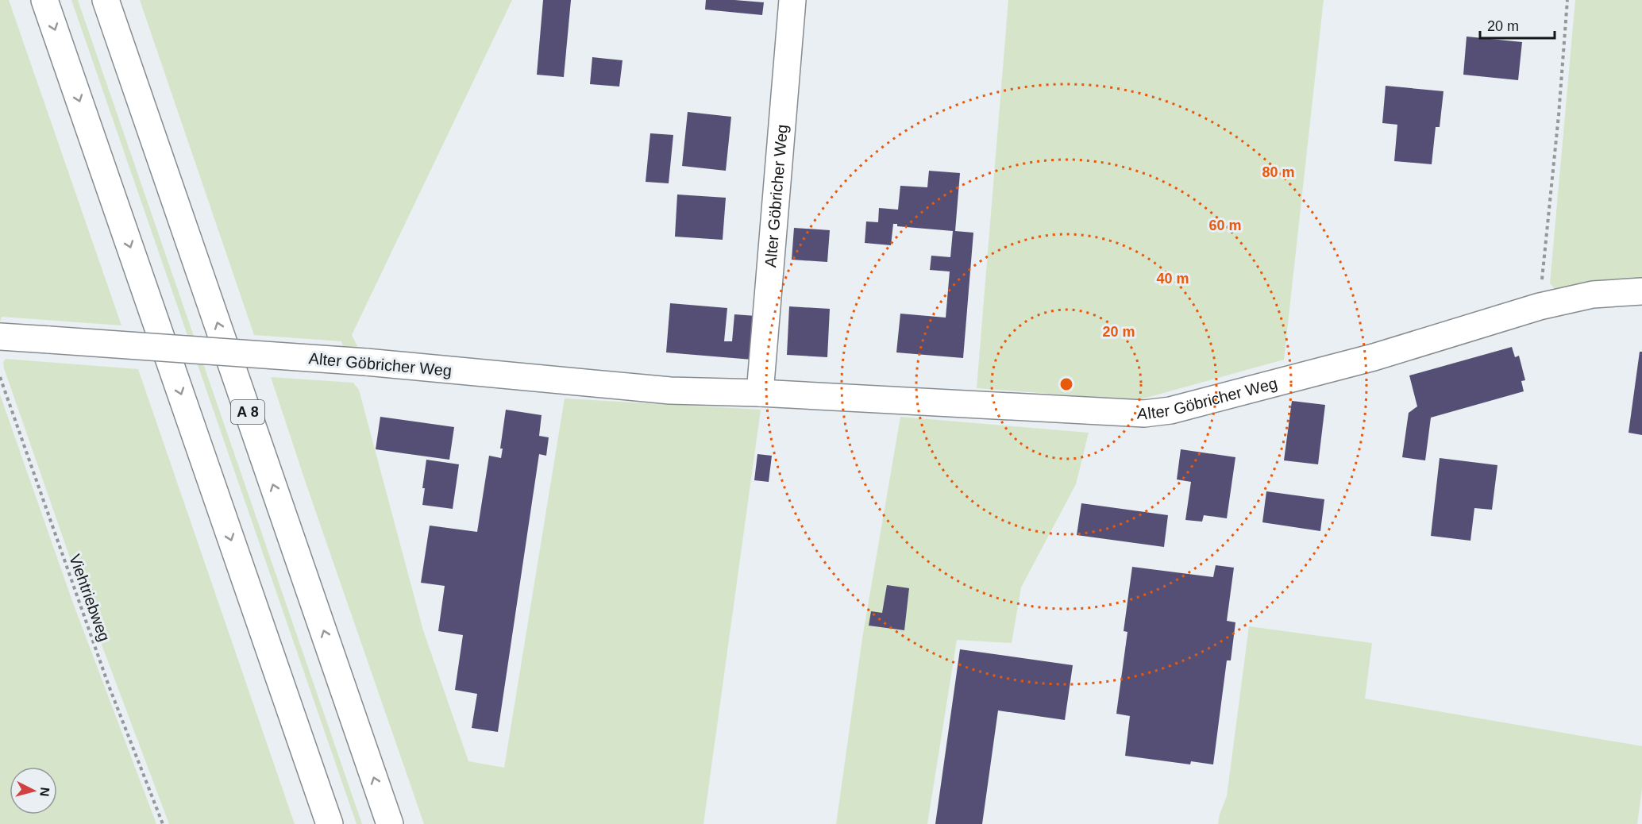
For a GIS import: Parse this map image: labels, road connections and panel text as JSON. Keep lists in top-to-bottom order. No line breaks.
{"streets":{"main road":["Alter Göbricher Weg","A 8"],"path":["Viehtriebweg"]},"scale_bar":"20 m","north":"right","rings":["80 m","60 m","40 m","20 m"]}
